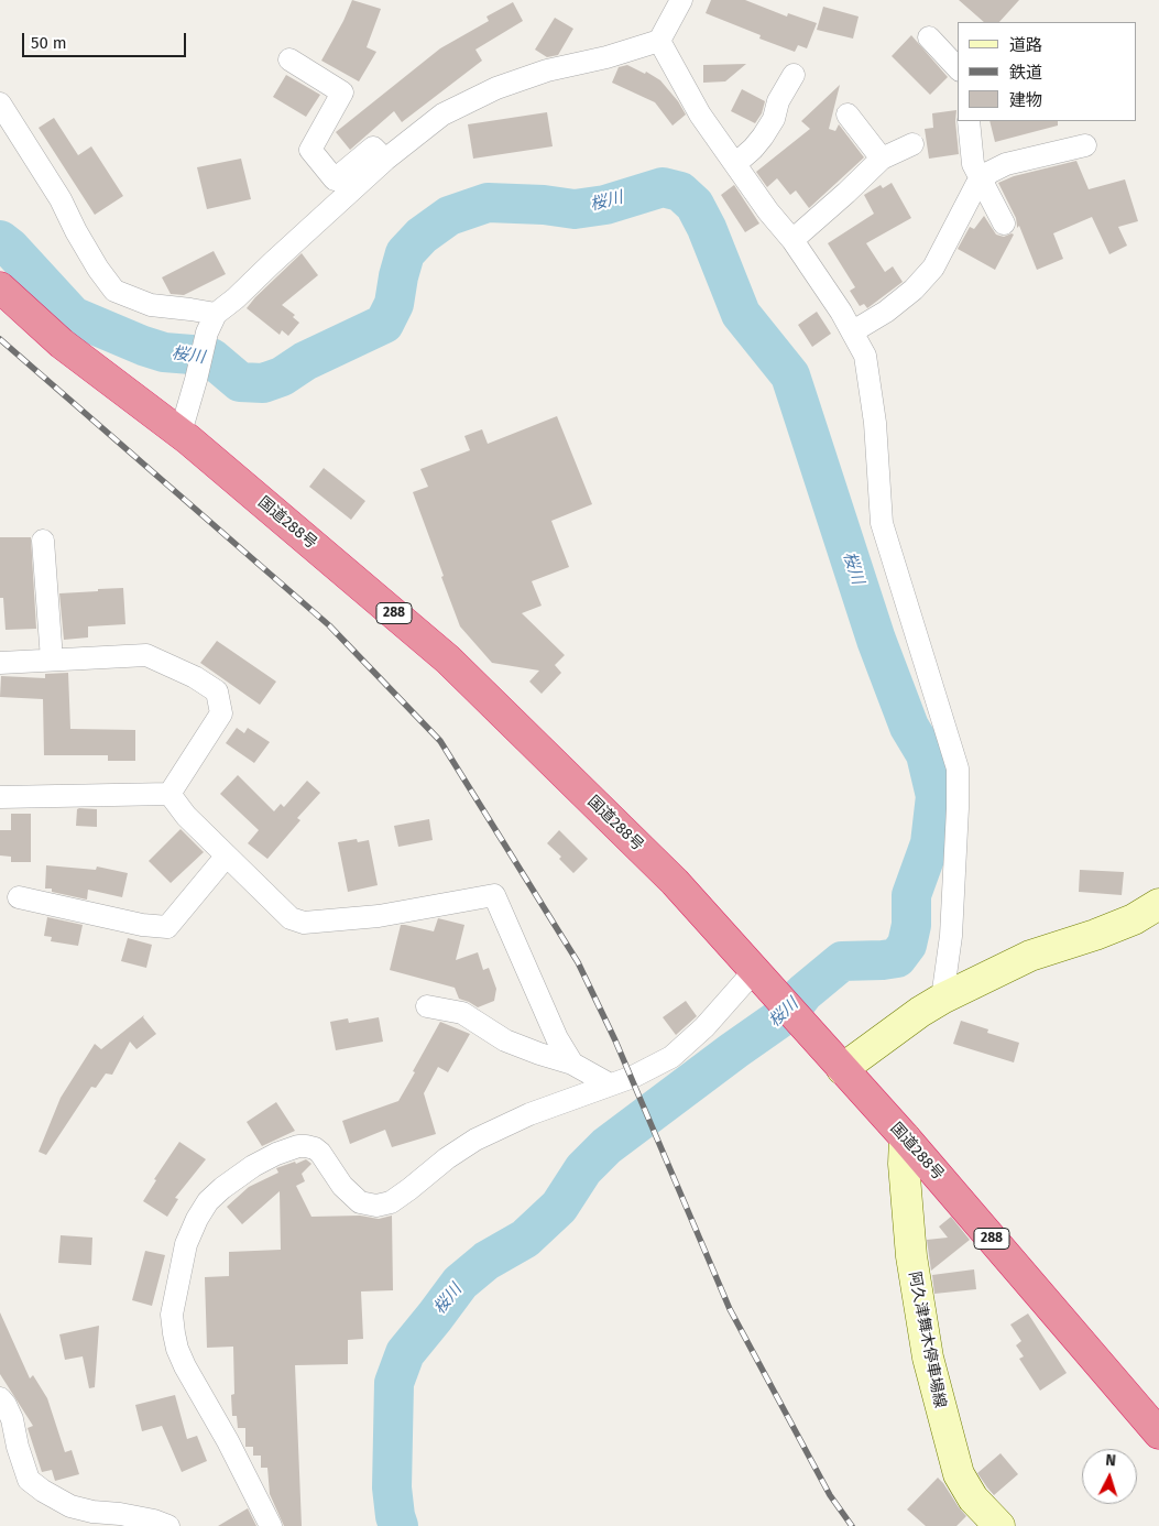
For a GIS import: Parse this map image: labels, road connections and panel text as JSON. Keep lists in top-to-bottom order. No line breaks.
{"streets":{"highway":["国道288号","288"],"main road":["阿久津舞木停車場線"]},"crossings":[["国道288号","阿久津舞木停車場線"]],"water":["桜川"],"legend":["道路","鉄道","建物"],"scale_bar":"50 m","north":"top"}
